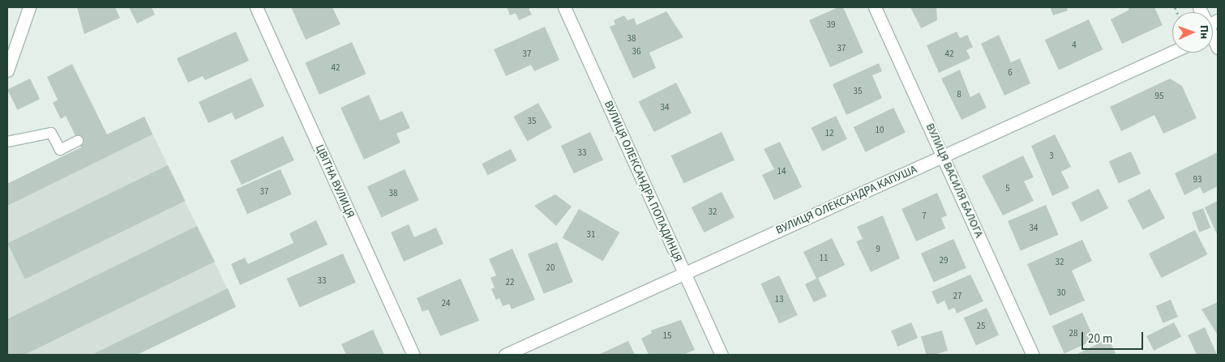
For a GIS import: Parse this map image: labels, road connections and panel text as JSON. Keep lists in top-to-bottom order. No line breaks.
{"streets":{"street":["ВУЛИЦЯ ВАСИЛЯ БАЛОГА","ЦВІТНА ВУЛИЦЯ","ВУЛИЦЯ ОЛЕКСАНДРА ПОПАДИНЦЯ","ВУЛИЦЯ ОЛЕКСАНДРА КАПУША"]},"crossings":[["ВУЛИЦЯ ВАСИЛЯ БАЛОГА","ВУЛИЦЯ ОЛЕКСАНДРА КАПУША"],["ВУЛИЦЯ ОЛЕКСАНДРА ПОПАДИНЦЯ","ВУЛИЦЯ ОЛЕКСАНДРА КАПУША"]],"house_numbers":["39","38","4","37","36","37","42","42","6","35","8","95","34","35","10","12","33","3","14","93","5","37","38","32","7","34","31","9","11","29","32","20","33","22","30","27","13","24","25","28","15"],"scale_bar":"20 m","north":"right"}
